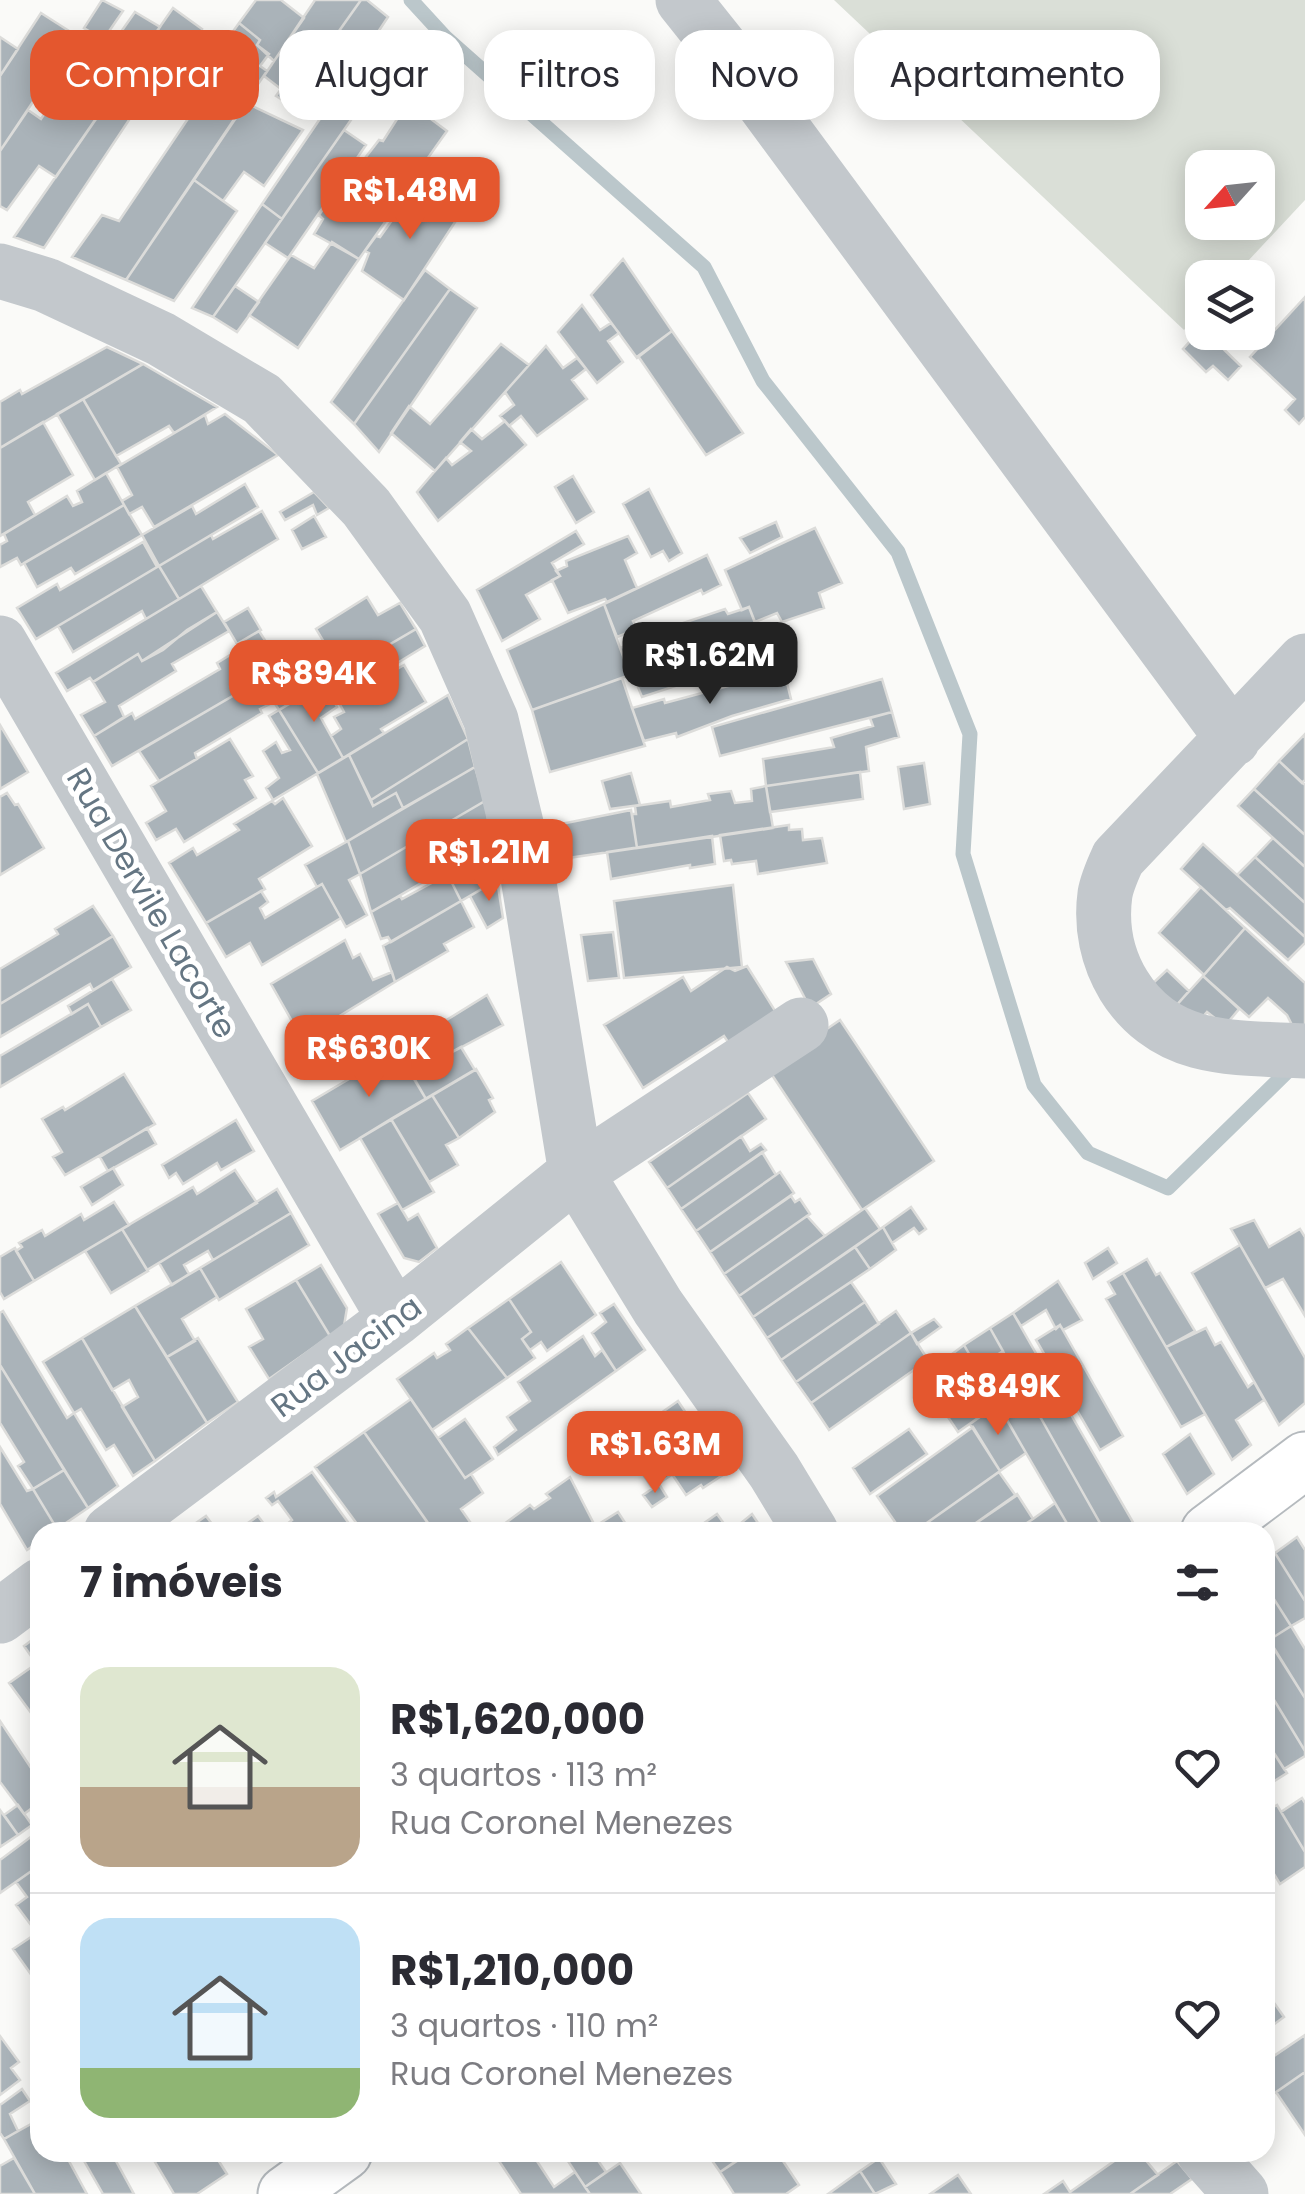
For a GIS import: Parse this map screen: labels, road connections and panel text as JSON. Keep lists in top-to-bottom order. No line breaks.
{"streets":{"street":["Rua Dervile Lacorte","Rua Jacina"]},"crossings":[["Rua Dervile Lacorte","Rua Jacina"]],"north":"bottom left","page":{"chip":["Comprar","Alugar","Filtros","Novo","Apartamento"],"price":["R$1.48M","R$1.62M","R$894K","R$1.21M","R$630K","R$849K","R$1.63M"],"heading":"7 imóveis","list":[{"name":"R$1,620,000","note":"3 quartos · 113 m² · Rua Coronel Menezes"},{"name":"R$1,210,000","note":"3 quartos · 110 m² · Rua Coronel Menezes"}]}}
